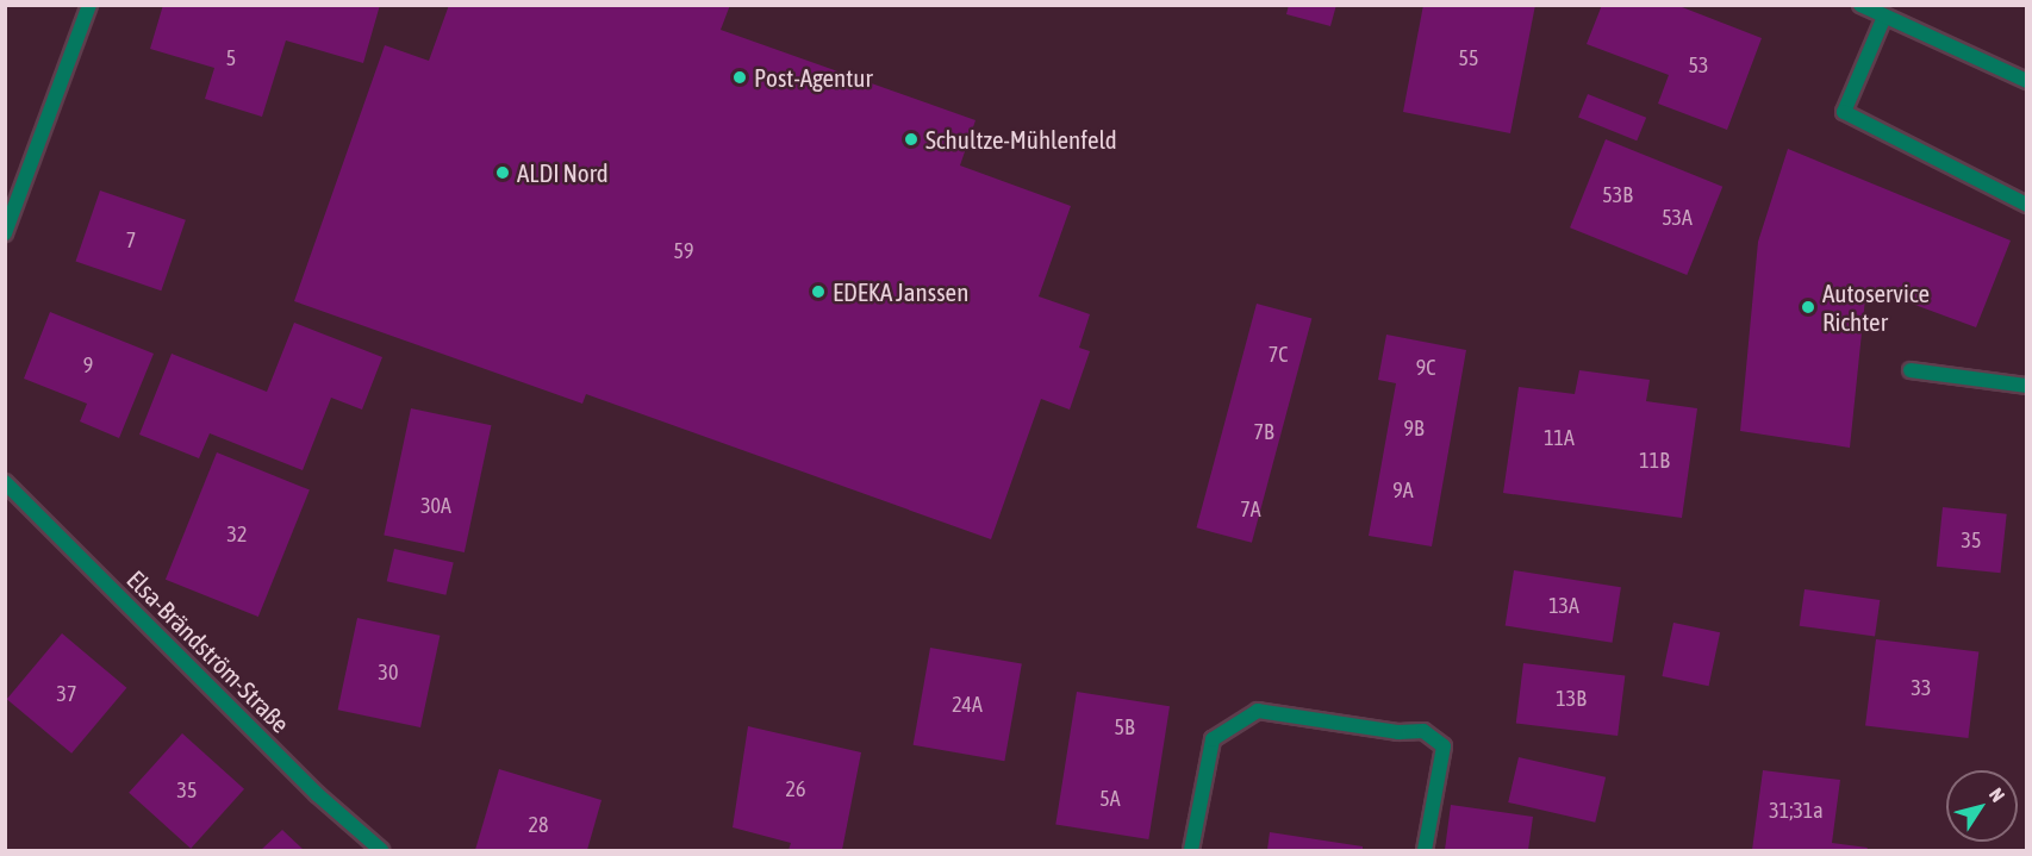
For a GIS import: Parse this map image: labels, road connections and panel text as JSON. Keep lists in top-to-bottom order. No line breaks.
{"streets":{"street":["Elsa-Brändström-Straße"]},"places":["Post-Agentur","Schultze-Mühlenfeld","ALDI Nord","EDEKA Janssen","Autoservice Richter"],"house_numbers":["5","55","53","53B","53A","7","59","7C","9","9C","9B","7B","11A","11B","9A","30A","7A","32","35","13A","30","33","37","13B","24A","5B","26","35","5A","31;31a","28"],"north":"top right"}
